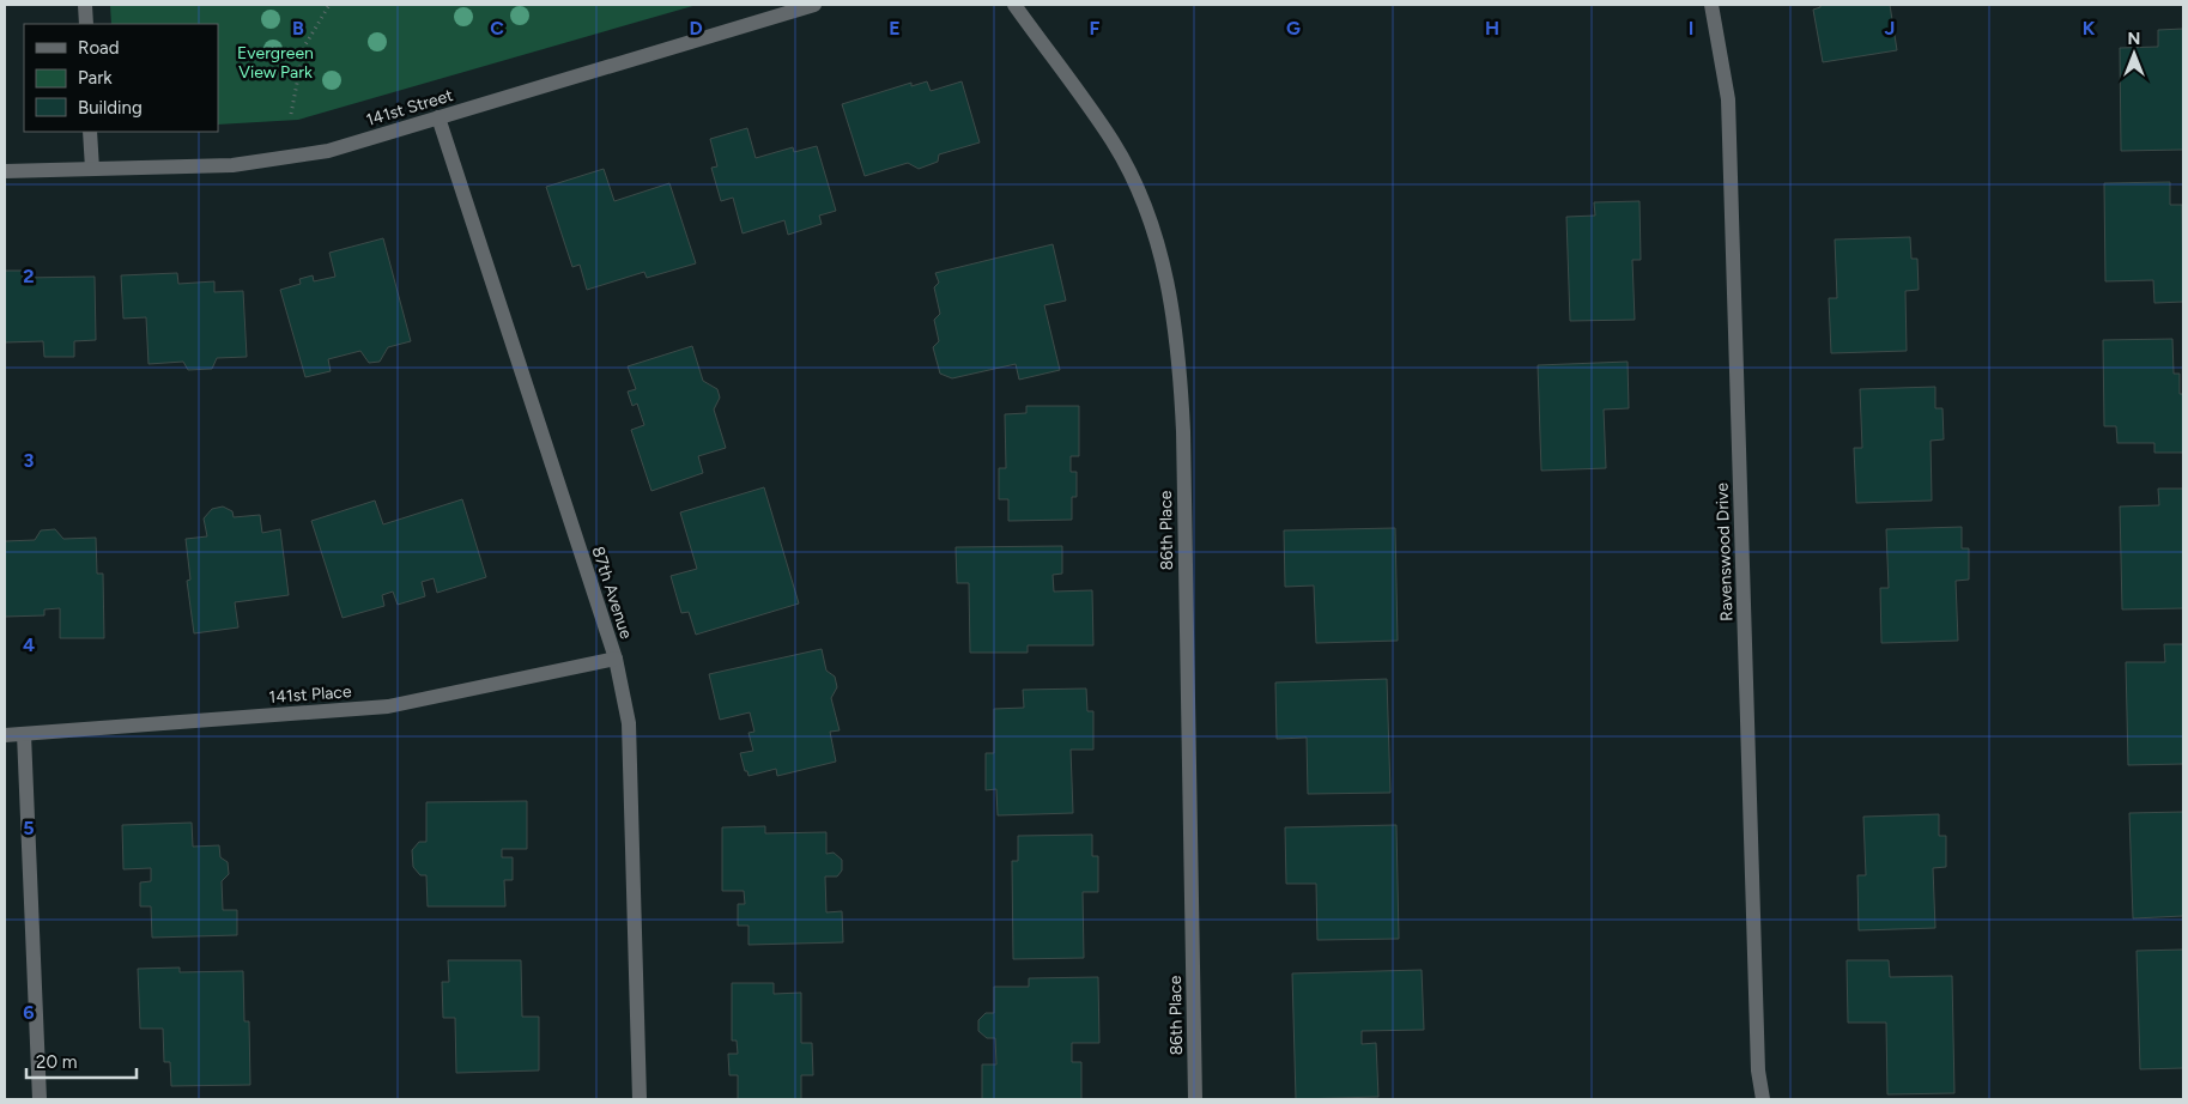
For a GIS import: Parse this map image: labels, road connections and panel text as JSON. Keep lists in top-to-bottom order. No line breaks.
{"streets":{"street":["141st Street","86th Place","Ravenswood Drive","87th Avenue","141st Place"]},"crossings":[["141st Street","87th Avenue"],["87th Avenue","141st Place"]],"parks":["Evergreen View Park"],"legend":["Road","Park","Building"],"scale_bar":"20 m","north":"top","grid":{"columns":["B","C","D","E","F","G","H","I","J","K"],"rows":["2","3","4","5","6"]}}
